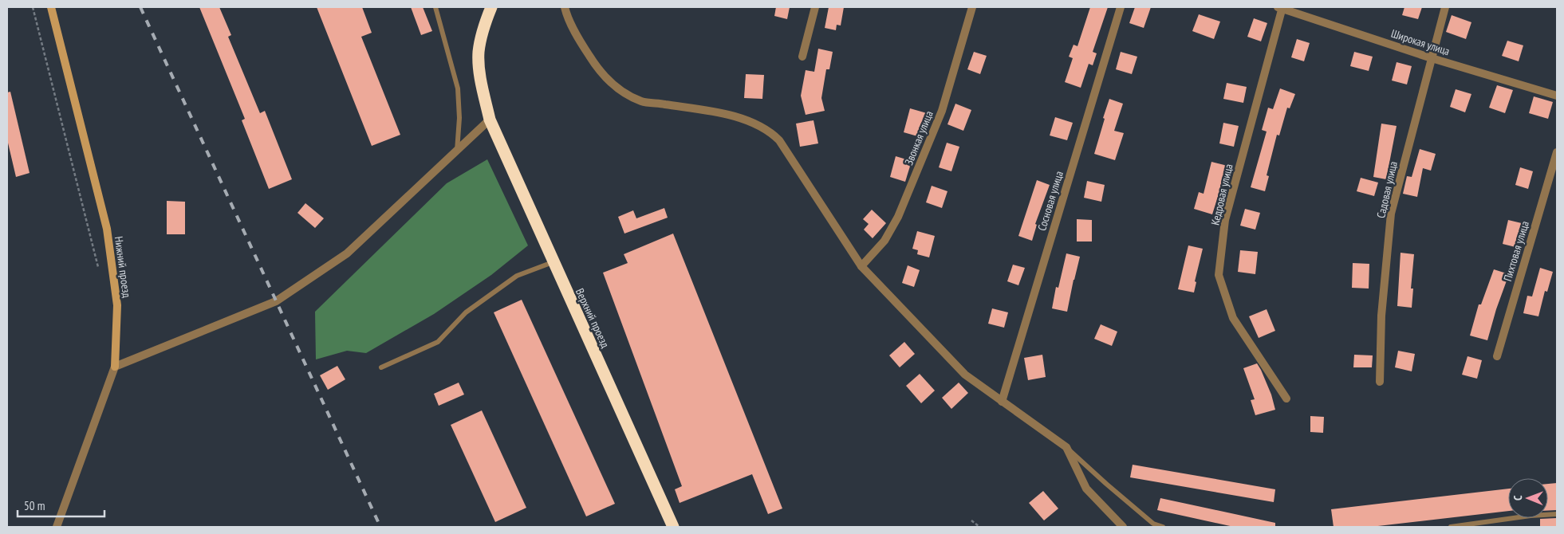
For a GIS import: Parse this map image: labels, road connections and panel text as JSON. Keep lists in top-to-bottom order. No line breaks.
{"streets":{"highway":["Верхний проезд"],"street":["Широкая улица","Звонкая улица","Садовая улица","Кедровая улица","Сосновая улица","Пихтовая улица","Нижний проезд"]},"crossings":[["Широкая улица","Садовая улица"],["Широкая улица","Кедровая улица"]],"scale_bar":"50 m","north":"left"}
